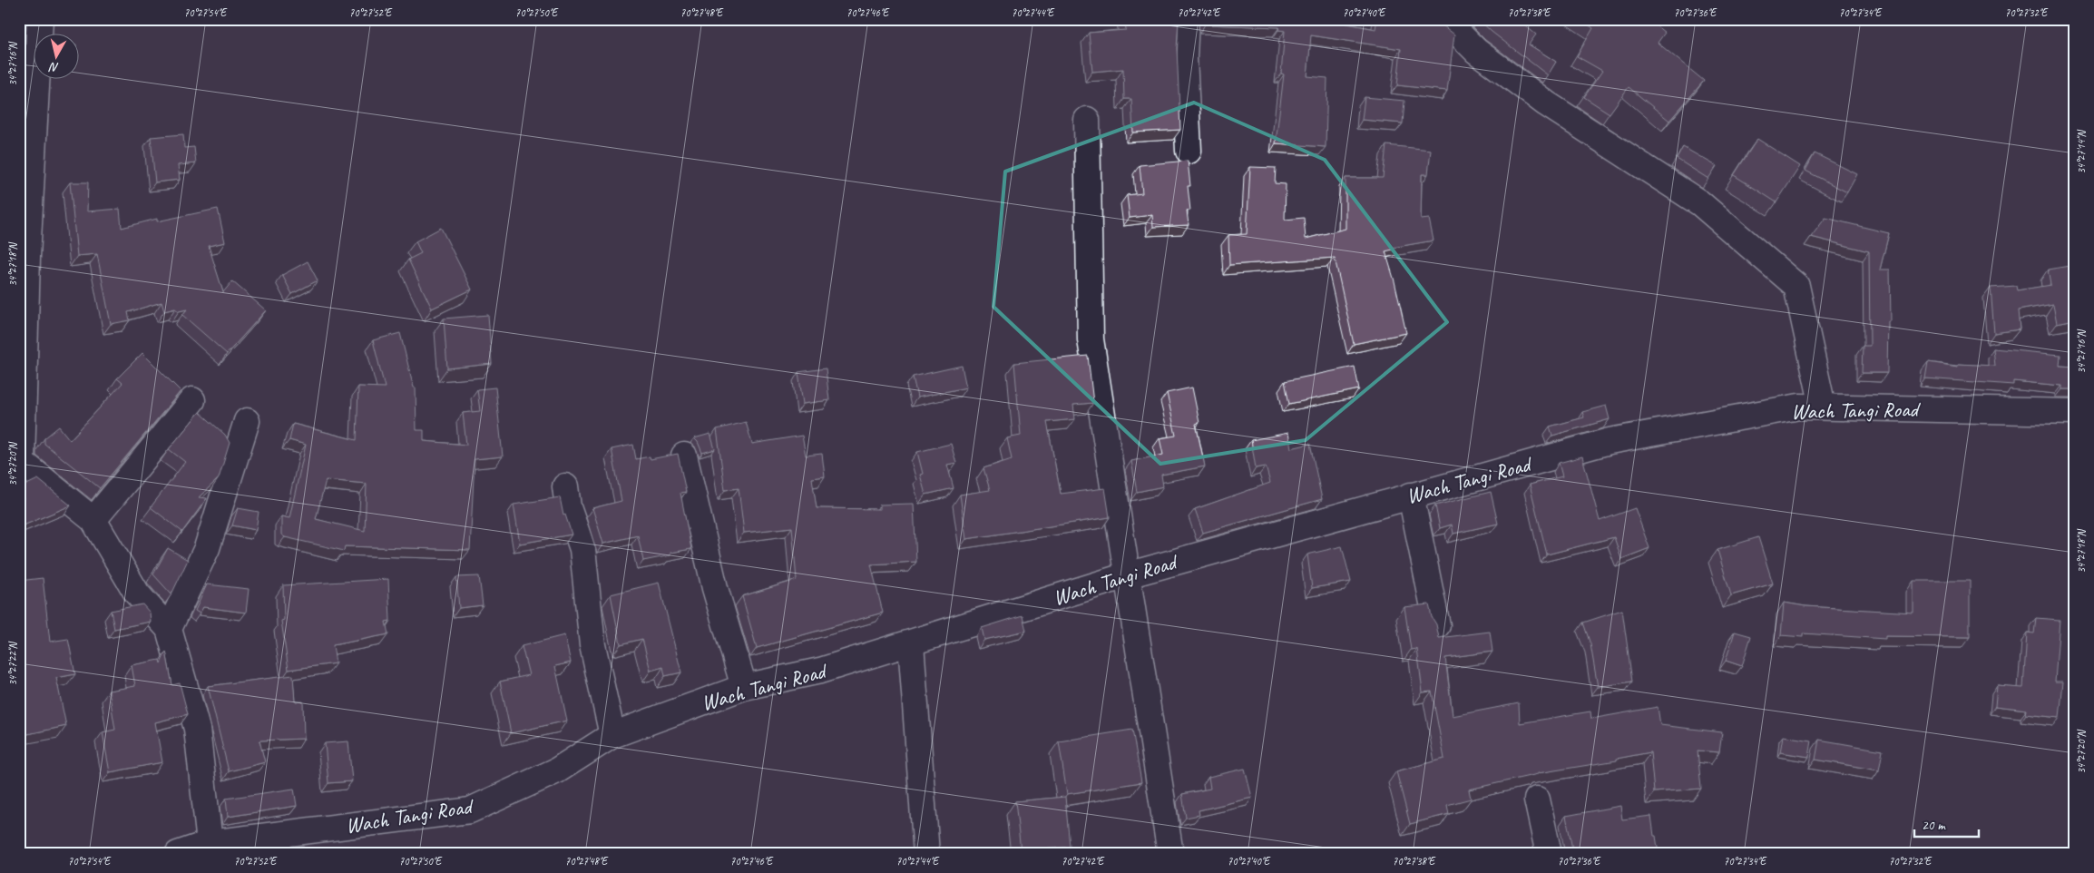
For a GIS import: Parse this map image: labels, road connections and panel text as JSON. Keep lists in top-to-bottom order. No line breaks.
{"streets":{"street":["Wach Tangi Road"]},"scale_bar":"20 m","north":"bottom","coordinates":["70°27'54\"E","70°27'52\"E","70°27'50\"E","70°27'48\"E","70°27'46\"E","70°27'44\"E","70°27'42\"E","70°27'40\"E","70°27'38\"E","70°27'36\"E","70°27'34\"E","70°27'32\"E","34°27'16\"N","34°27'14\"N","34°27'18\"N","34°27'20\"N","34°27'22\"N"]}
